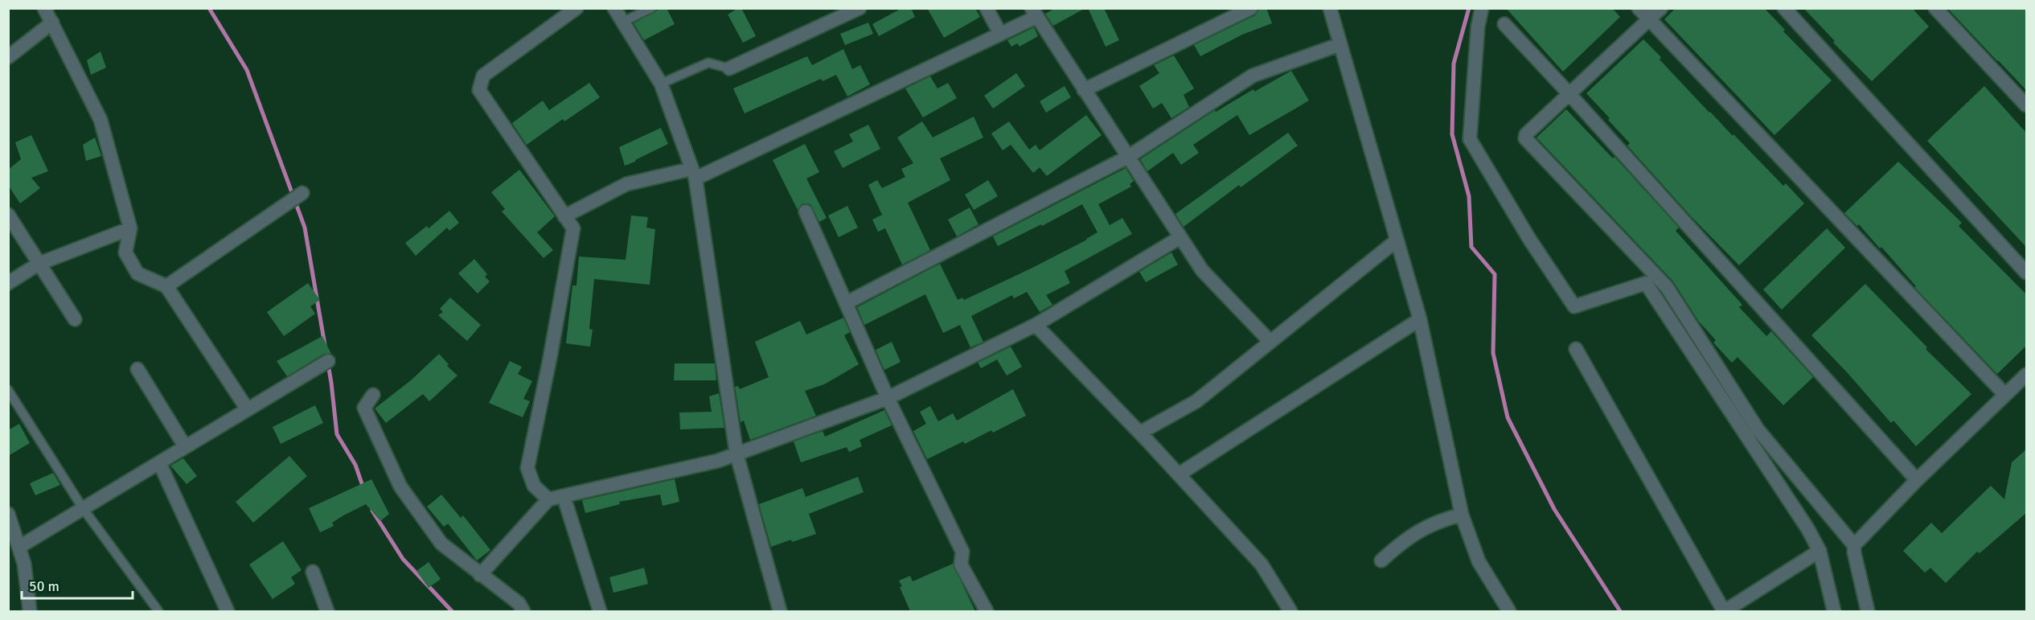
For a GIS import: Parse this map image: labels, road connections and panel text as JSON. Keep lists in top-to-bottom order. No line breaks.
{"scale_bar":"50 m"}
